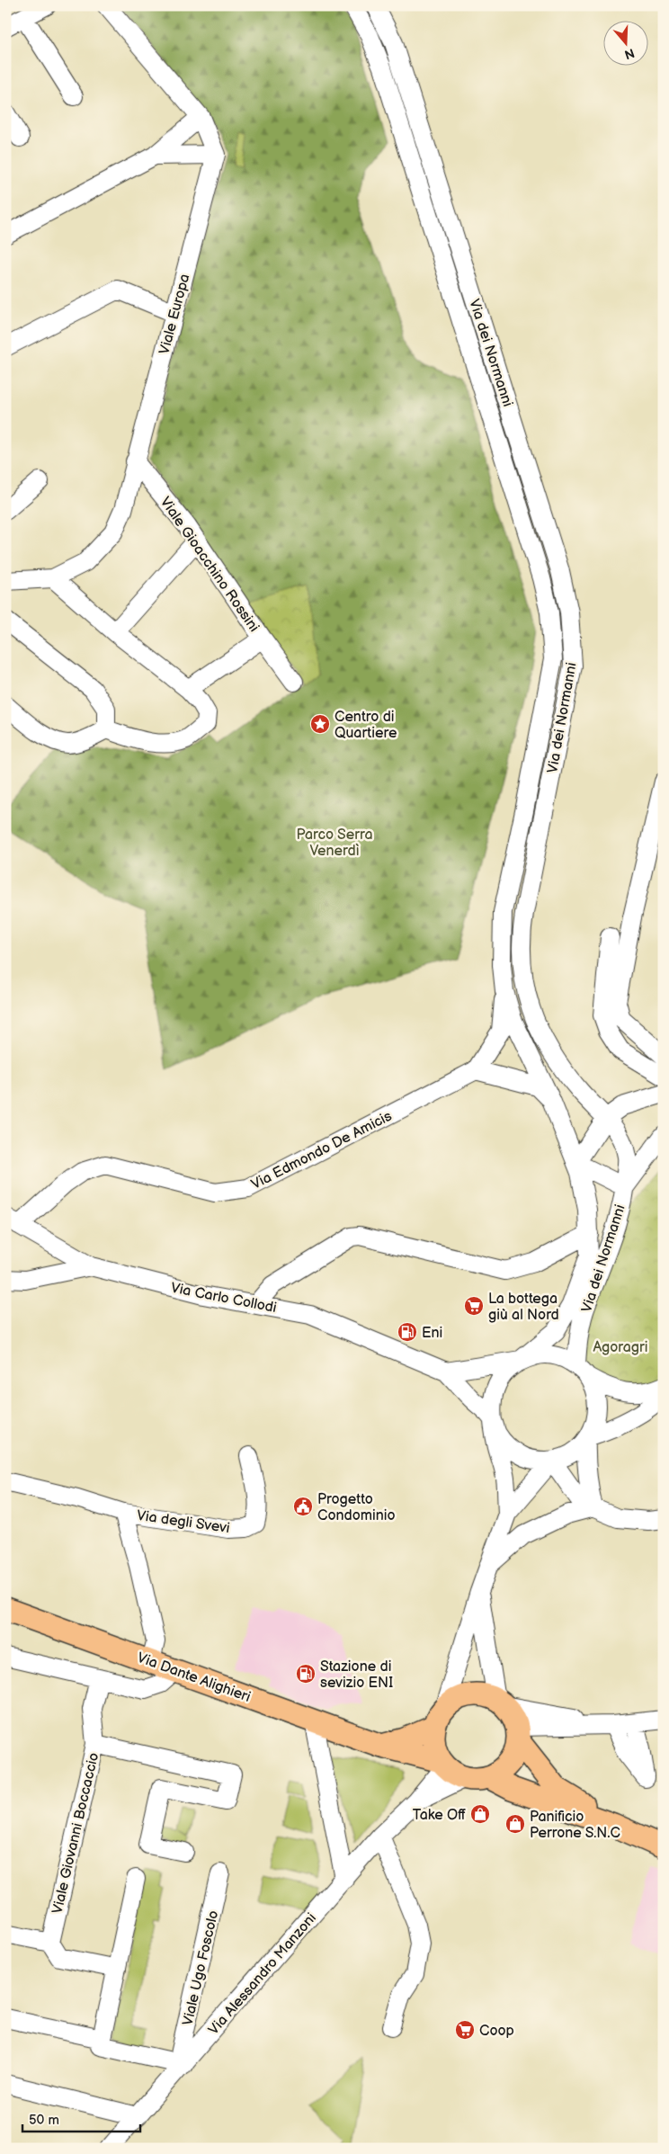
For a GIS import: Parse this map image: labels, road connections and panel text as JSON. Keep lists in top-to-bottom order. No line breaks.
{"streets":{"main road":["Via Dante Alighieri"],"street":["Viale Europa","Via dei Normanni","Viale Gioacchino Rossini","Via Edmondo De Amicis","Via Carlo Collodi","Via degli Svevi","Viale Giovanni Boccaccio","Viale Ugo Foscolo","Via Alessandro Manzoni"]},"crossings":[["Viale Europa","Viale Gioacchino Rossini"],["Via Edmondo De Amicis","Via Carlo Collodi"],["Via degli Svevi","Via Dante Alighieri"],["Via Dante Alighieri","Via Alessandro Manzoni"],["Viale Ugo Foscolo","Via Alessandro Manzoni"]],"parks":["Parco Serra Venerdì","Agoragri"],"places":{"place":["Centro di Quartiere"],"supermarket":["La bottega giù al Nord","Coop"],"fuel station":["Eni","Stazione di sevizio ENI"],"public building":["Progetto Condominio"],"shop":["Take Off","Panificio Perrone S.N.C"]},"scale_bar":"50 m","north":"bottom"}
